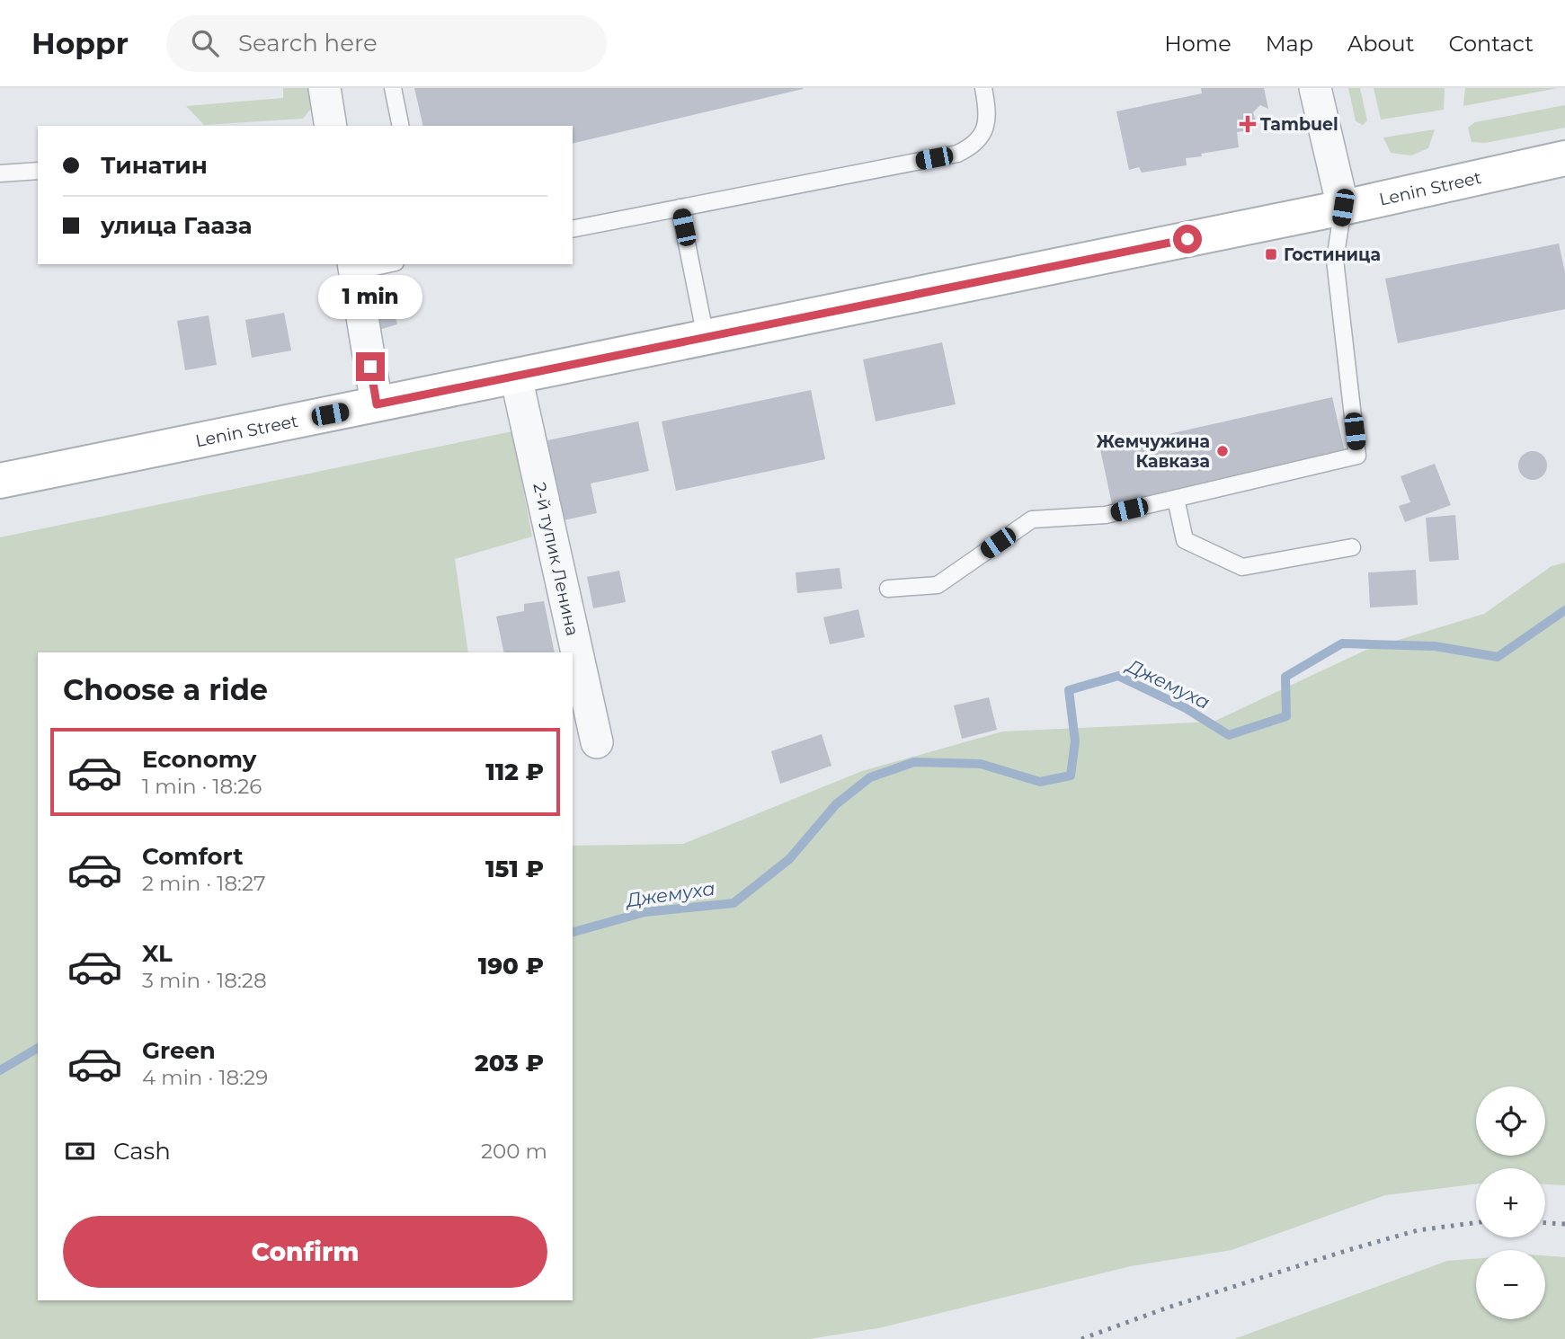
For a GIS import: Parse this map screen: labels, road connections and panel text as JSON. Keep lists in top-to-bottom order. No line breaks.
{"streets":{"main road":["Lenin Street"],"street":["2-й тупик Ленина"]},"crossings":[["Lenin Street","2-й тупик Ленина"]],"water":["Джемуха"],"places":{"health":["Tambuel"],"transit":["Гостиница"],"other":["Жемчужина Кавказа"]},"page":{"header":"Hoppr","search":"Search here","nav":["Home","Map","About","Contact"],"banner":["Тинатин","улица Гааза"],"bubble":"1 min","heading":"Choose a ride","list":[{"name":"Economy","note":"1 min · 18:26","value":"112 ₽"},{"name":"Comfort","note":"2 min · 18:27","value":"151 ₽"},{"name":"XL","note":"3 min · 18:28","value":"190 ₽"},{"name":"Green","note":"4 min · 18:29","value":"203 ₽"}],"map_buttons":["+","−"],"pay":["Cash","200 m"],"buttons":"Confirm"}}
